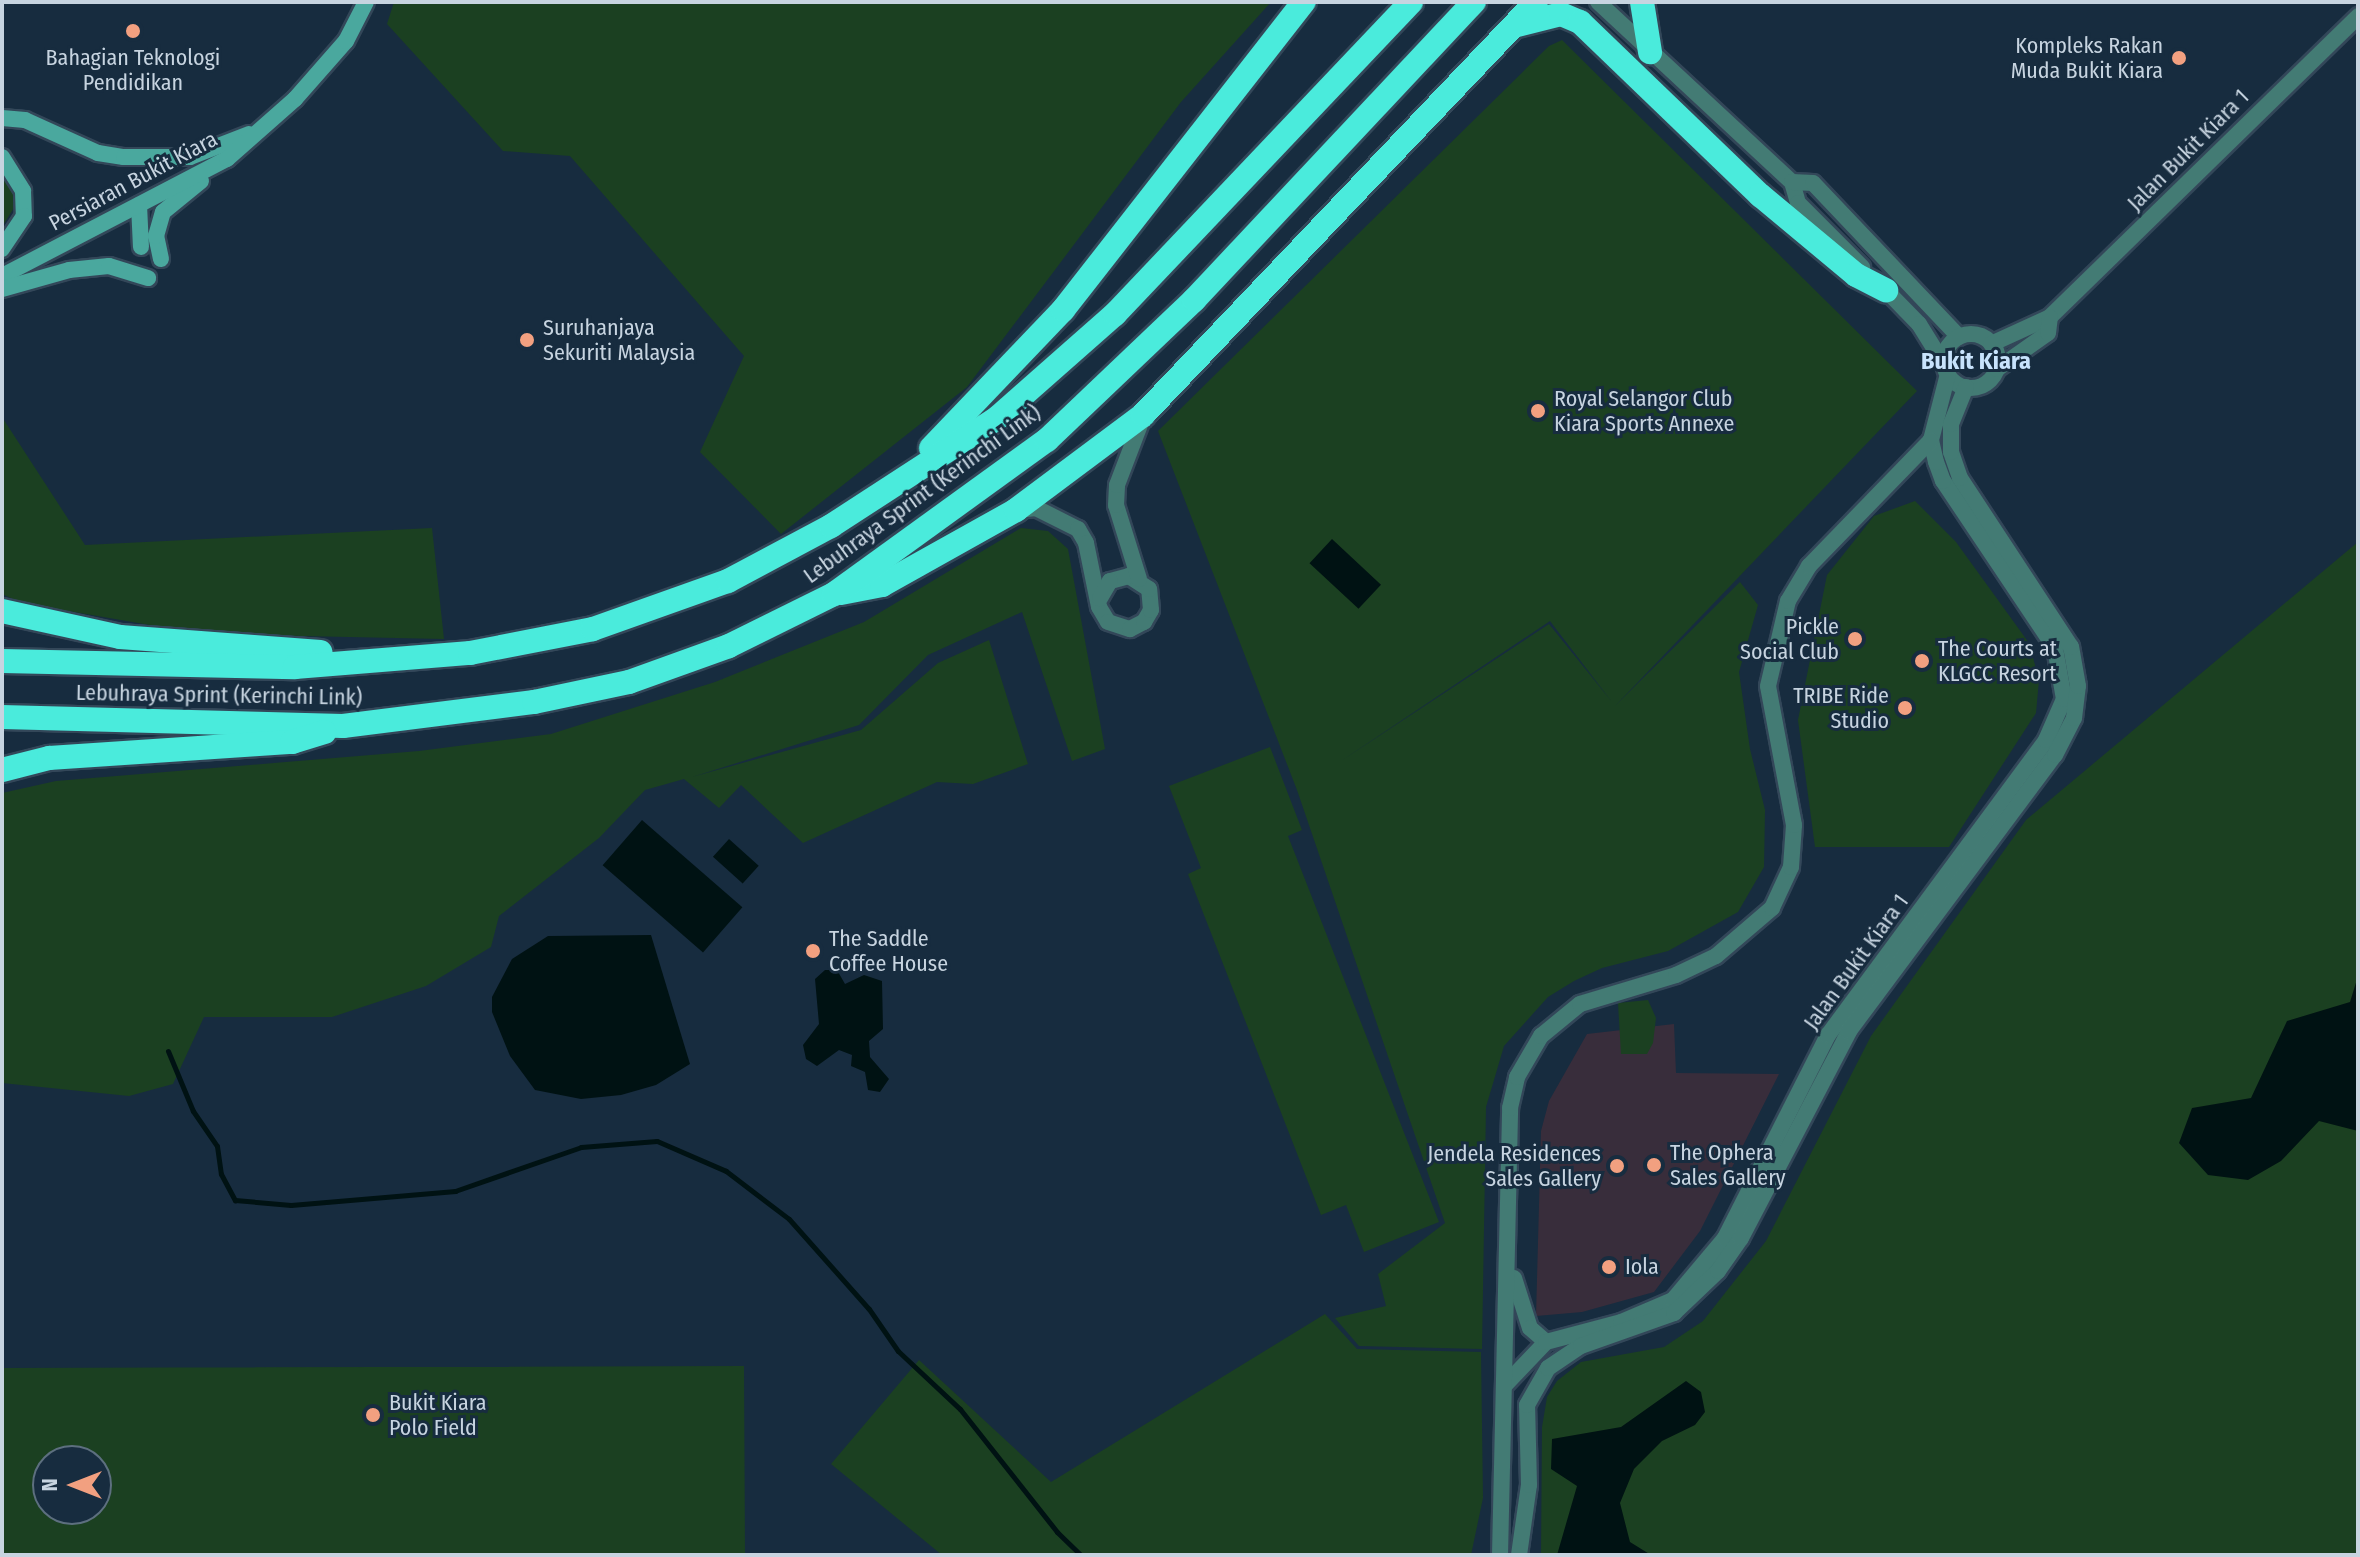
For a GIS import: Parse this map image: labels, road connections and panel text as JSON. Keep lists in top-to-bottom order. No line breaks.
{"streets":{"highway":["Lebuhraya Sprint (Kerinchi Link)"],"street":["Jalan Bukit Kiara 1","Persiaran Bukit Kiara"]},"districts":["Bukit Kiara"],"places":["Bahagian Teknologi Pendidikan","Kompleks Rakan Muda Bukit Kiara","Suruhanjaya Sekuriti Malaysia","Royal Selangor Club Kiara Sports Annexe","Pickle Social Club","The Courts at KLGCC Resort","TRIBE Ride Studio","The Saddle Coffee House","The Ophera Sales Gallery","Jendela Residences Sales Gallery","Iola","Bukit Kiara Polo Field"],"north":"left"}
